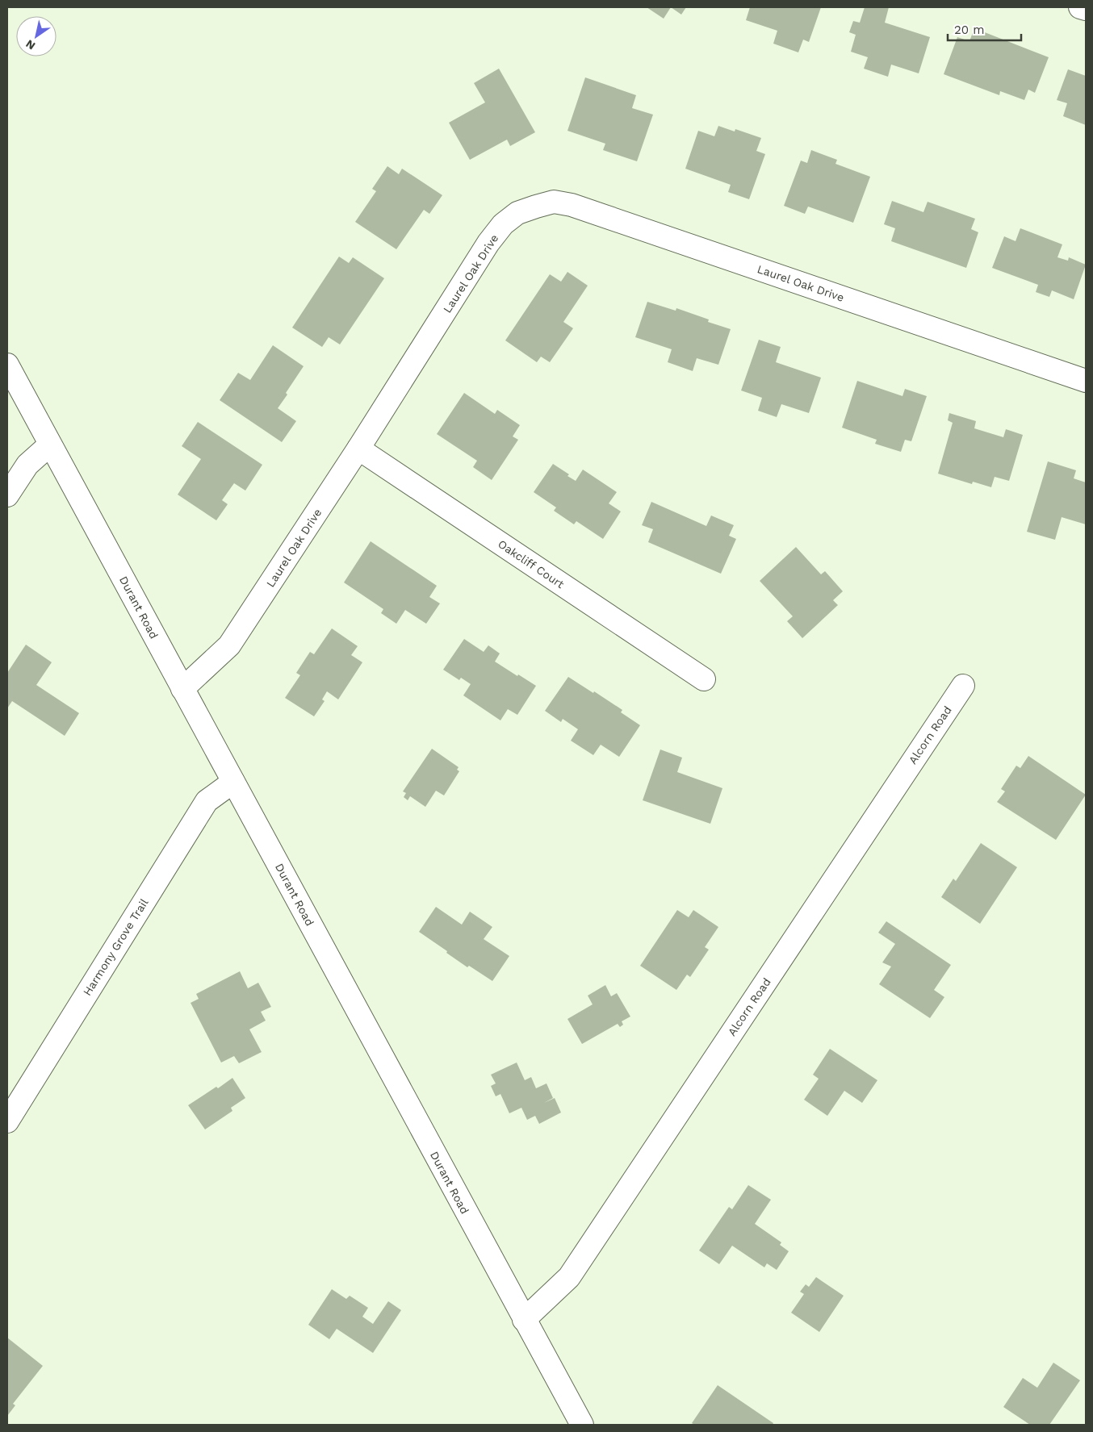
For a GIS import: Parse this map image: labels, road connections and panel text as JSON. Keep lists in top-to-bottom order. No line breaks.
{"streets":{"street":["Laurel Oak Drive","Oakcliff Court","Durant Road","Alcorn Road","Harmony Grove Trail"]},"crossings":[["Laurel Oak Drive","Oakcliff Court"],["Laurel Oak Drive","Durant Road"],["Durant Road","Alcorn Road"],["Durant Road","Harmony Grove Trail"]],"scale_bar":"20 m","north":"bottom left"}
